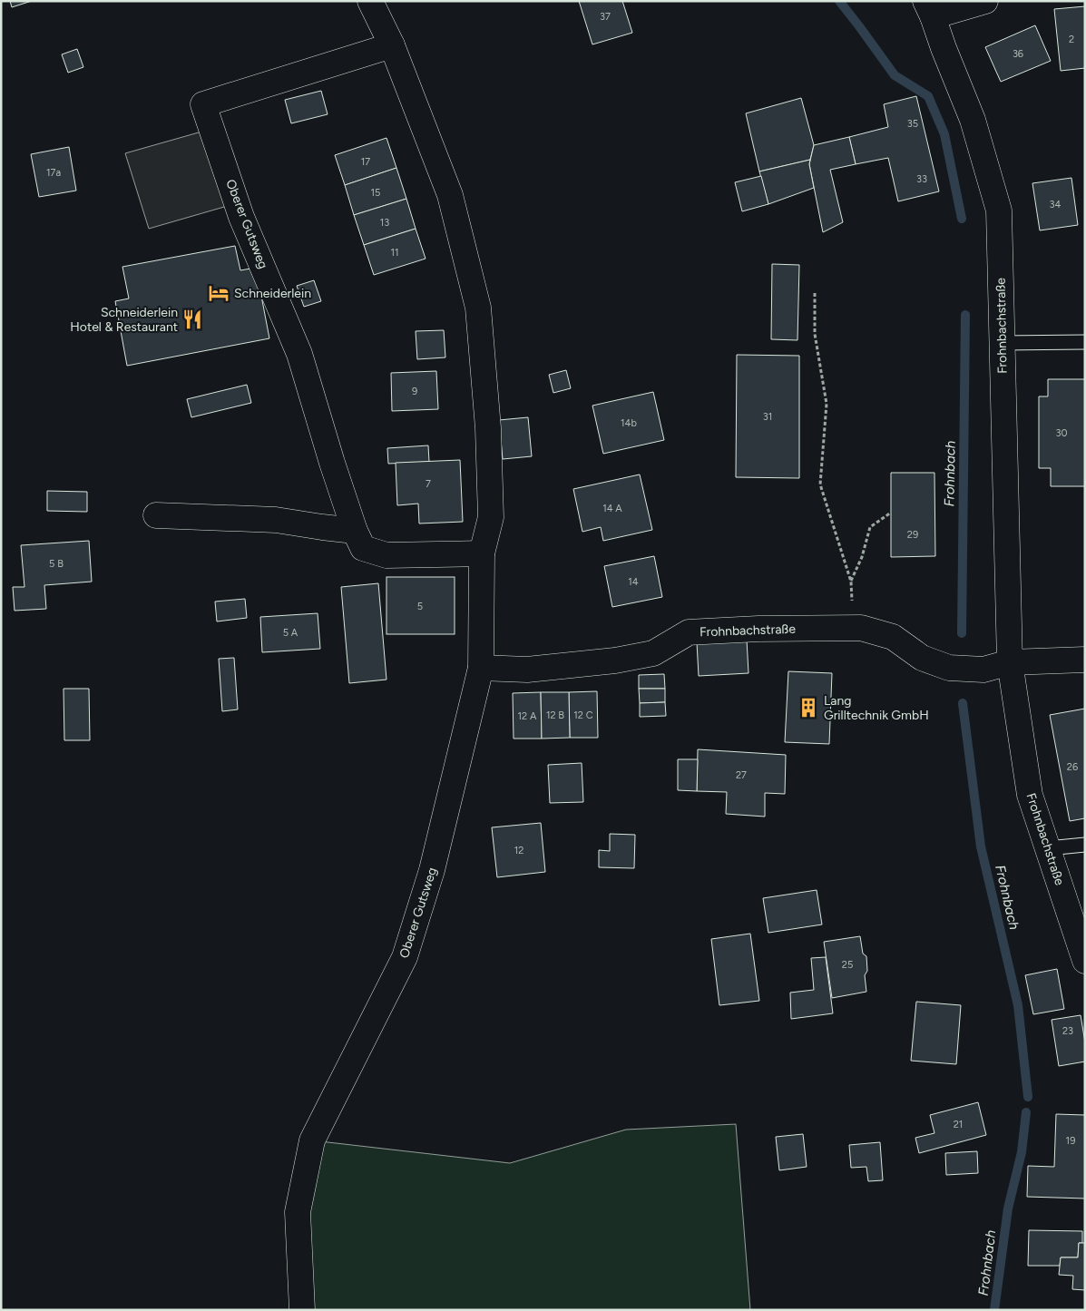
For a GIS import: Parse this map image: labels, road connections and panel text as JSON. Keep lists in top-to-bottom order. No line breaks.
{"streets":{"street":["Oberer Gutsweg","Frohnbachstraße"]},"crossings":[["Oberer Gutsweg","Frohnbachstraße"]],"water":["Frohnbach"],"places":{"hotel":["Schneiderlein"],"restaurant":["Schneiderlein Hotel & Restaurant"],"building":["Lang Grilltechnik GmbH"]},"house_numbers":["37","2","36","35","17","17a","33","15","34","13","11","9","31","14b","30","7","14 A","29","5 B","14","5","5 A","12 B","12 C","12 A","26","27","12","25","23","21","19"]}
